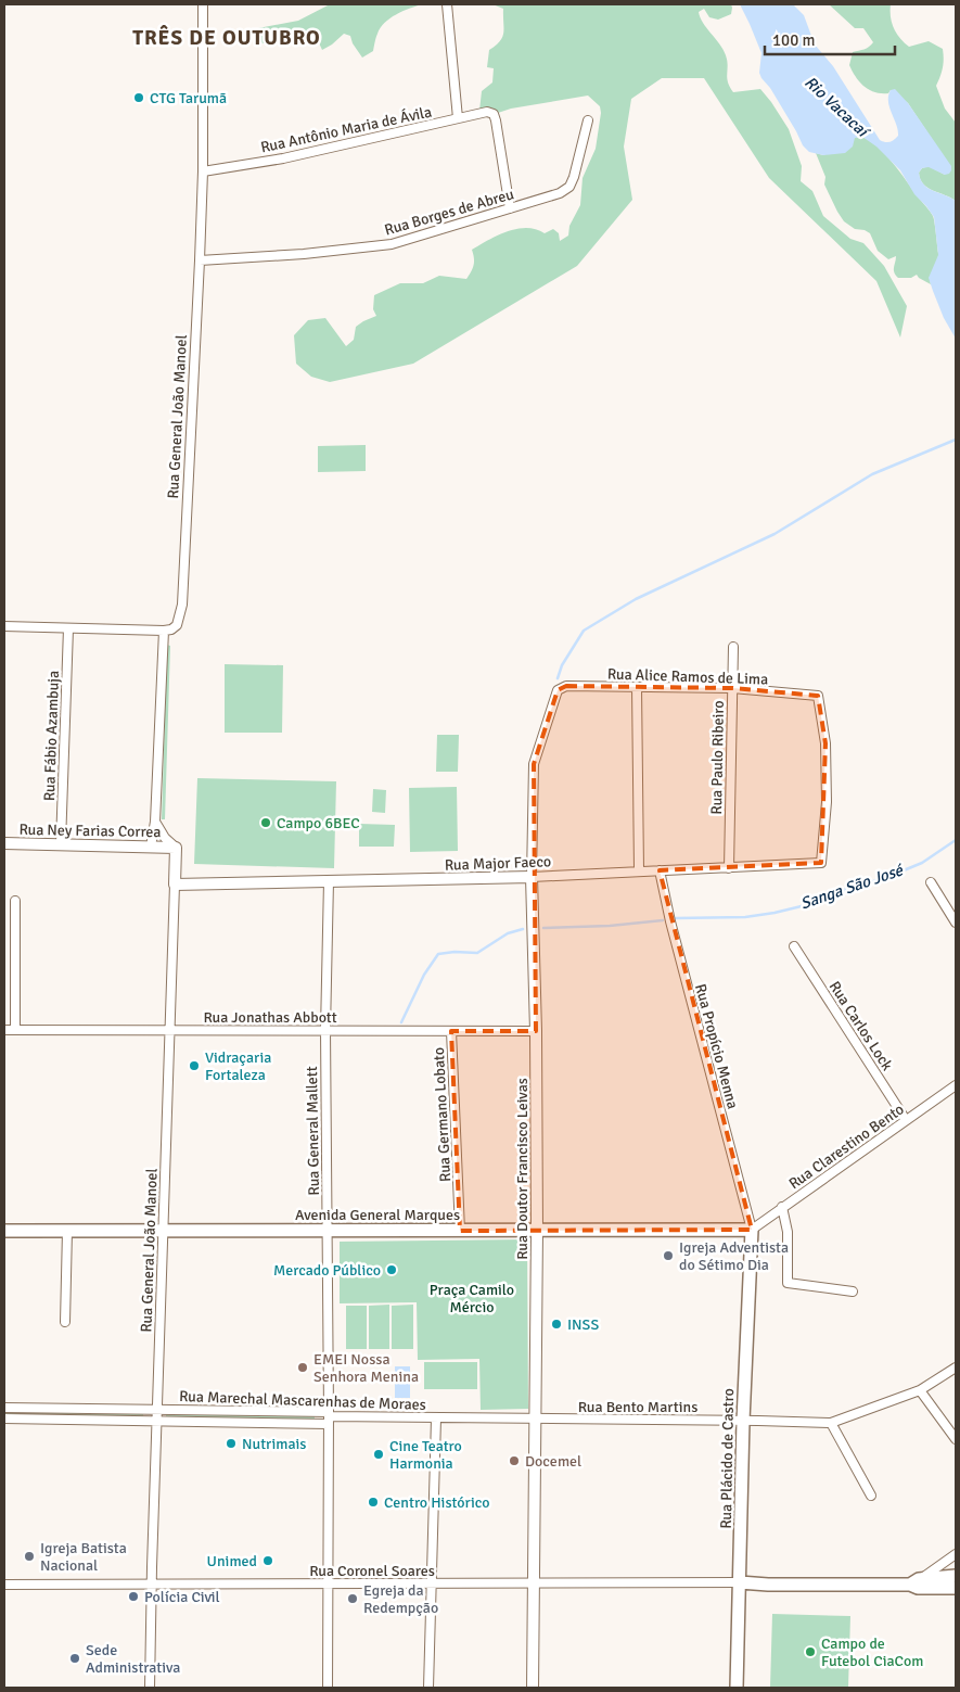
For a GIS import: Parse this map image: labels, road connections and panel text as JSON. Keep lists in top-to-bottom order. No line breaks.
{"streets":{"main road":["Avenida General Marques","Rua Plácido de Castro"],"street":["Rua Antônio Maria de Ávila","Rua Borges de Abreu","Rua General João Manoel","Rua Alice Ramos de Lima","Rua Fábio Azambuja","Rua Paulo Ribeiro","Rua Ney Farias Correa","Rua Major Faeco","Rua Jonathas Abbott","Rua Carlos Lock","Rua Propício Menna","Rua Germano Lobato","Rua General Mallett","Rua Clarestino Bento","Rua Doutor Francisco Leivas","Rua Marechal Mascarenhas de Moraes","Rua Bento Martins","Rua Coronel Soares"]},"crossings":[["Rua Antônio Maria de Ávila","Rua Borges de Abreu"],["Rua Antônio Maria de Ávila","Rua General João Manoel"],["Rua Borges de Abreu","Rua General João Manoel"],["Rua General João Manoel","Rua Ney Farias Correa"],["Rua General João Manoel","Rua Major Faeco"],["Rua General João Manoel","Rua Jonathas Abbott"],["Rua General João Manoel","Avenida General Marques"],["Rua General João Manoel","Rua Marechal Mascarenhas de Moraes"],["Rua General João Manoel","Rua Coronel Soares"],["Rua Alice Ramos de Lima","Rua Paulo Ribeiro"],["Rua Alice Ramos de Lima","Rua Major Faeco"],["Rua Alice Ramos de Lima","Rua Doutor Francisco Leivas"],["Rua Fábio Azambuja","Rua Ney Farias Correa"],["Rua Paulo Ribeiro","Rua Major Faeco"],["Rua Major Faeco","Rua Propício Menna"],["Rua Major Faeco","Rua General Mallett"],["Rua Major Faeco","Rua Doutor Francisco Leivas"],["Rua Jonathas Abbott","Rua Germano Lobato"],["Rua Jonathas Abbott","Rua General Mallett"],["Rua Jonathas Abbott","Rua Doutor Francisco Leivas"],["Rua Carlos Lock","Rua Clarestino Bento"],["Rua Propício Menna","Rua Clarestino Bento"],["Rua Propício Menna","Avenida General Marques"],["Rua Propício Menna","Rua Plácido de Castro"],["Rua Germano Lobato","Avenida General Marques"],["Rua General Mallett","Avenida General Marques"],["Rua General Mallett","Rua Marechal Mascarenhas de Moraes"],["Rua General Mallett","Rua Coronel Soares"],["Rua Clarestino Bento","Avenida General Marques"],["Rua Clarestino Bento","Rua Plácido de Castro"],["Rua Doutor Francisco Leivas","Avenida General Marques"],["Rua Doutor Francisco Leivas","Rua Marechal Mascarenhas de Moraes"],["Rua Doutor Francisco Leivas","Rua Bento Martins"],["Rua Doutor Francisco Leivas","Rua Coronel Soares"],["Avenida General Marques","Rua Plácido de Castro"],["Rua Marechal Mascarenhas de Moraes","Rua Bento Martins"],["Rua Bento Martins","Rua Plácido de Castro"],["Rua Plácido de Castro","Rua Coronel Soares"]],"districts":["TRÊS DE OUTUBRO"],"water":["Rio Vacacaí","Sanga São José"],"parks":["Praça Camilo Mércio"],"places":["CTG Tarumã","Campo 6BEC","Vidraçaria Fortaleza","Igreja Adventista do Sétimo Dia","Mercado Público","INSS","EMEI Nossa Senhora Menina","Nutrimais","Cine Teatro Harmonia","Docemel","Centro Histórico","Igreja Batista Nacional","Unimed","Polícia Civil","Egreja da Redempção","Campo de Futebol CiaCom","Sede Administrativa"],"scale_bar":"100 m"}
